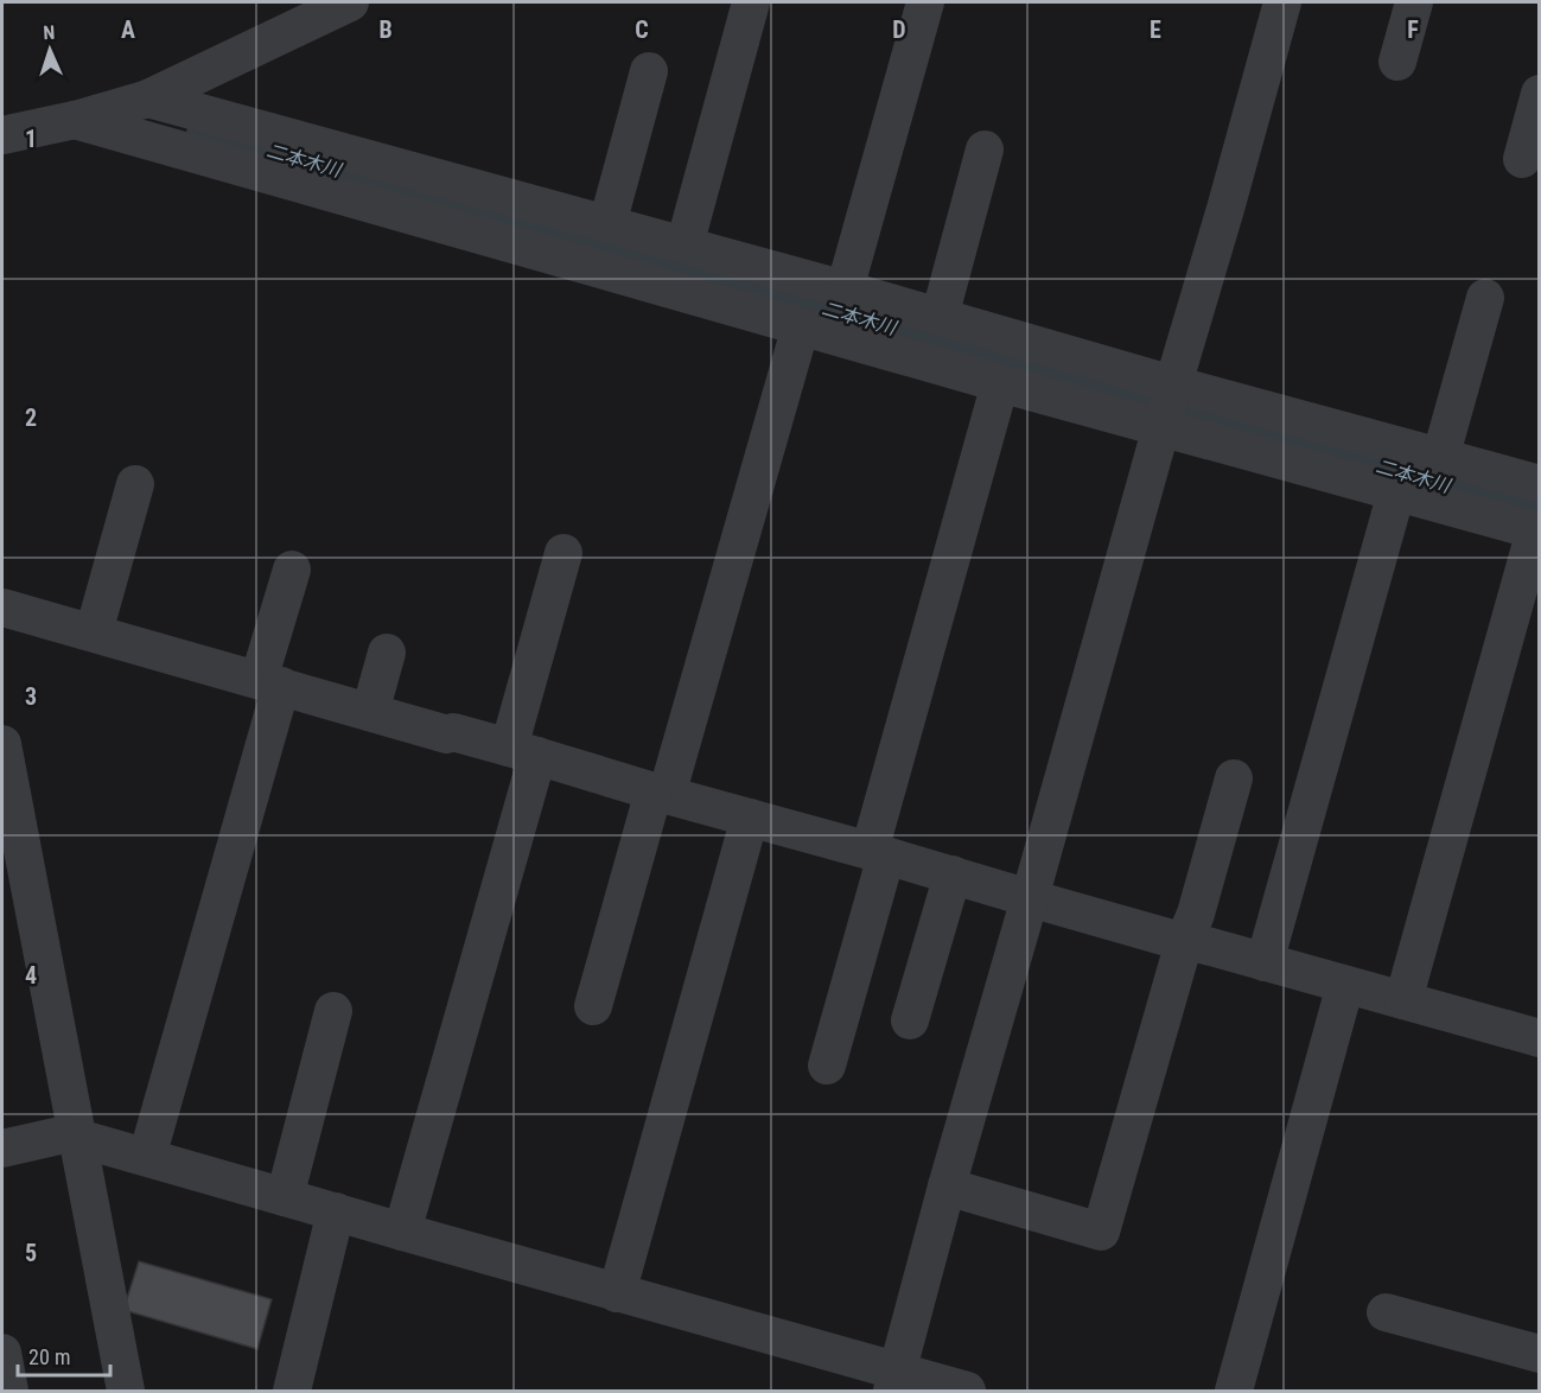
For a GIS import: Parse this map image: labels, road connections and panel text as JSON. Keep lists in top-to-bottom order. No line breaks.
{"water":["二本木川"],"scale_bar":"20 m","north":"top","grid":{"columns":["A","B","C","D","E","F"],"rows":["1","2","3","4","5"]}}
